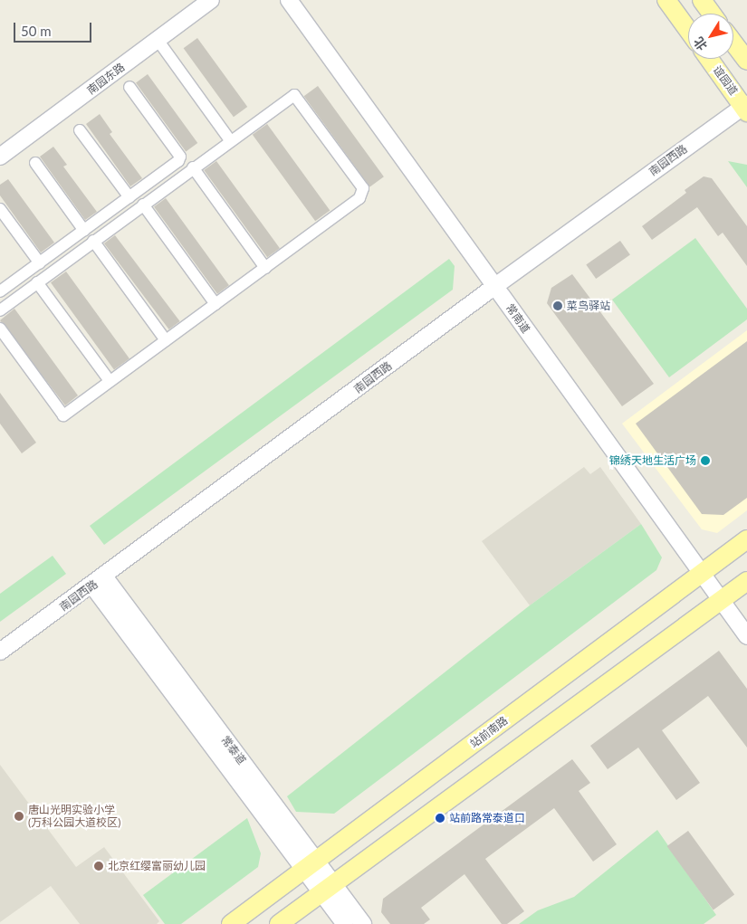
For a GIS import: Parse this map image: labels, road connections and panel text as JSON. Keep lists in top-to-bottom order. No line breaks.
{"streets":{"main road":["谊园道","站前南路"],"street":["南园东路","南园西路","常南道","常泰道"]},"crossings":[["谊园道","南园西路"],["南园西路","常南道"],["南园西路","常泰道"],["常南道","站前南路"],["站前南路","常泰道"]],"places":["菜鸟驿站","锦绣天地生活广场","唐山光明实验小学 (万科公园大道校区)","站前路常泰道口","北京红缨富丽幼儿园"],"scale_bar":"50 m","north":"bottom left"}
